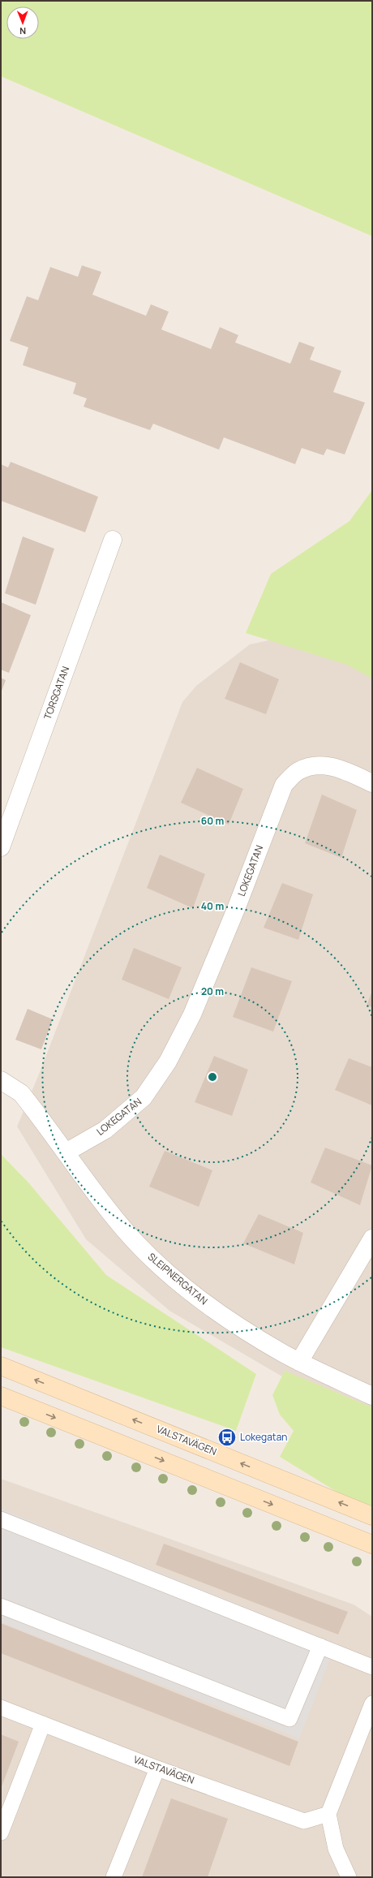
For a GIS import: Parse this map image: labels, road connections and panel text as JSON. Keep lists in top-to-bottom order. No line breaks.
{"streets":{"street":["TORSGATAN","LOKEGATAN","SLEIPNERGATAN","VALSTAVÄGEN"]},"crossings":[["LOKEGATAN","SLEIPNERGATAN"]],"places":{"bus stop":["Lokegatan"]},"north":"bottom","rings":["60 m","40 m","20 m"]}
